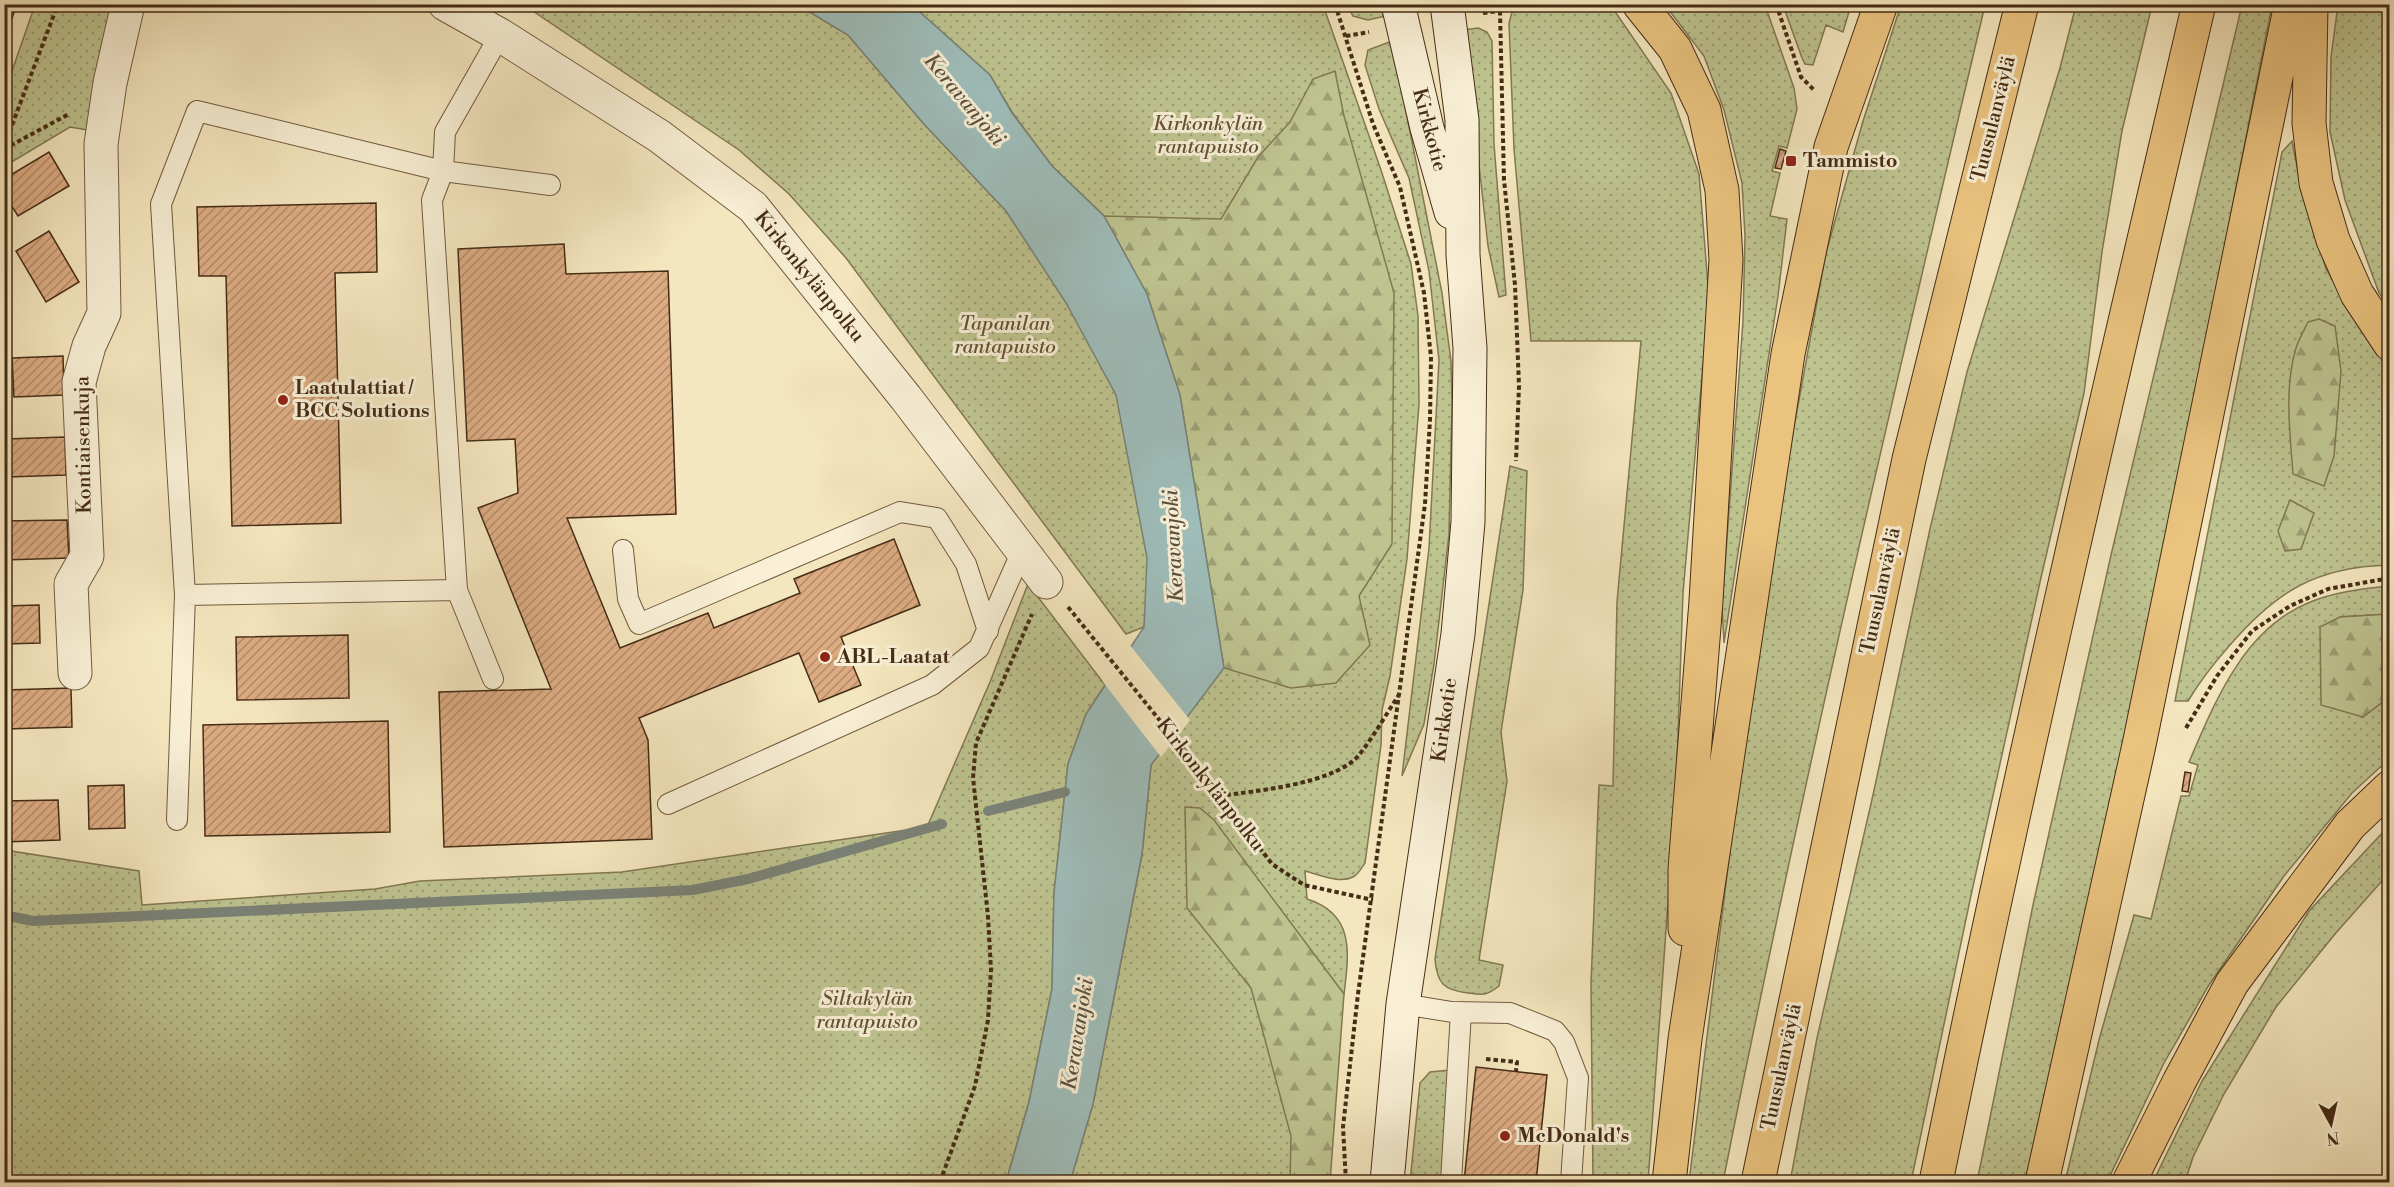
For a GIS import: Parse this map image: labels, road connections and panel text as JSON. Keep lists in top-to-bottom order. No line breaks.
{"streets":{"highway":["Tuusulanväylä"],"street":["Kirkkotie","Kirkonkylänpolku","Kontiaisenkuja"]},"water":["Keravanjoki"],"parks":["Kirkonkylän rantapuisto","Tapanilan rantapuisto","Siltakylän rantapuisto"],"places":{"transit":["Tammisto"],"other":["Laatulattiat / BCC Solutions","ABL-Laatat","McDonald's"]},"north":"bottom"}
